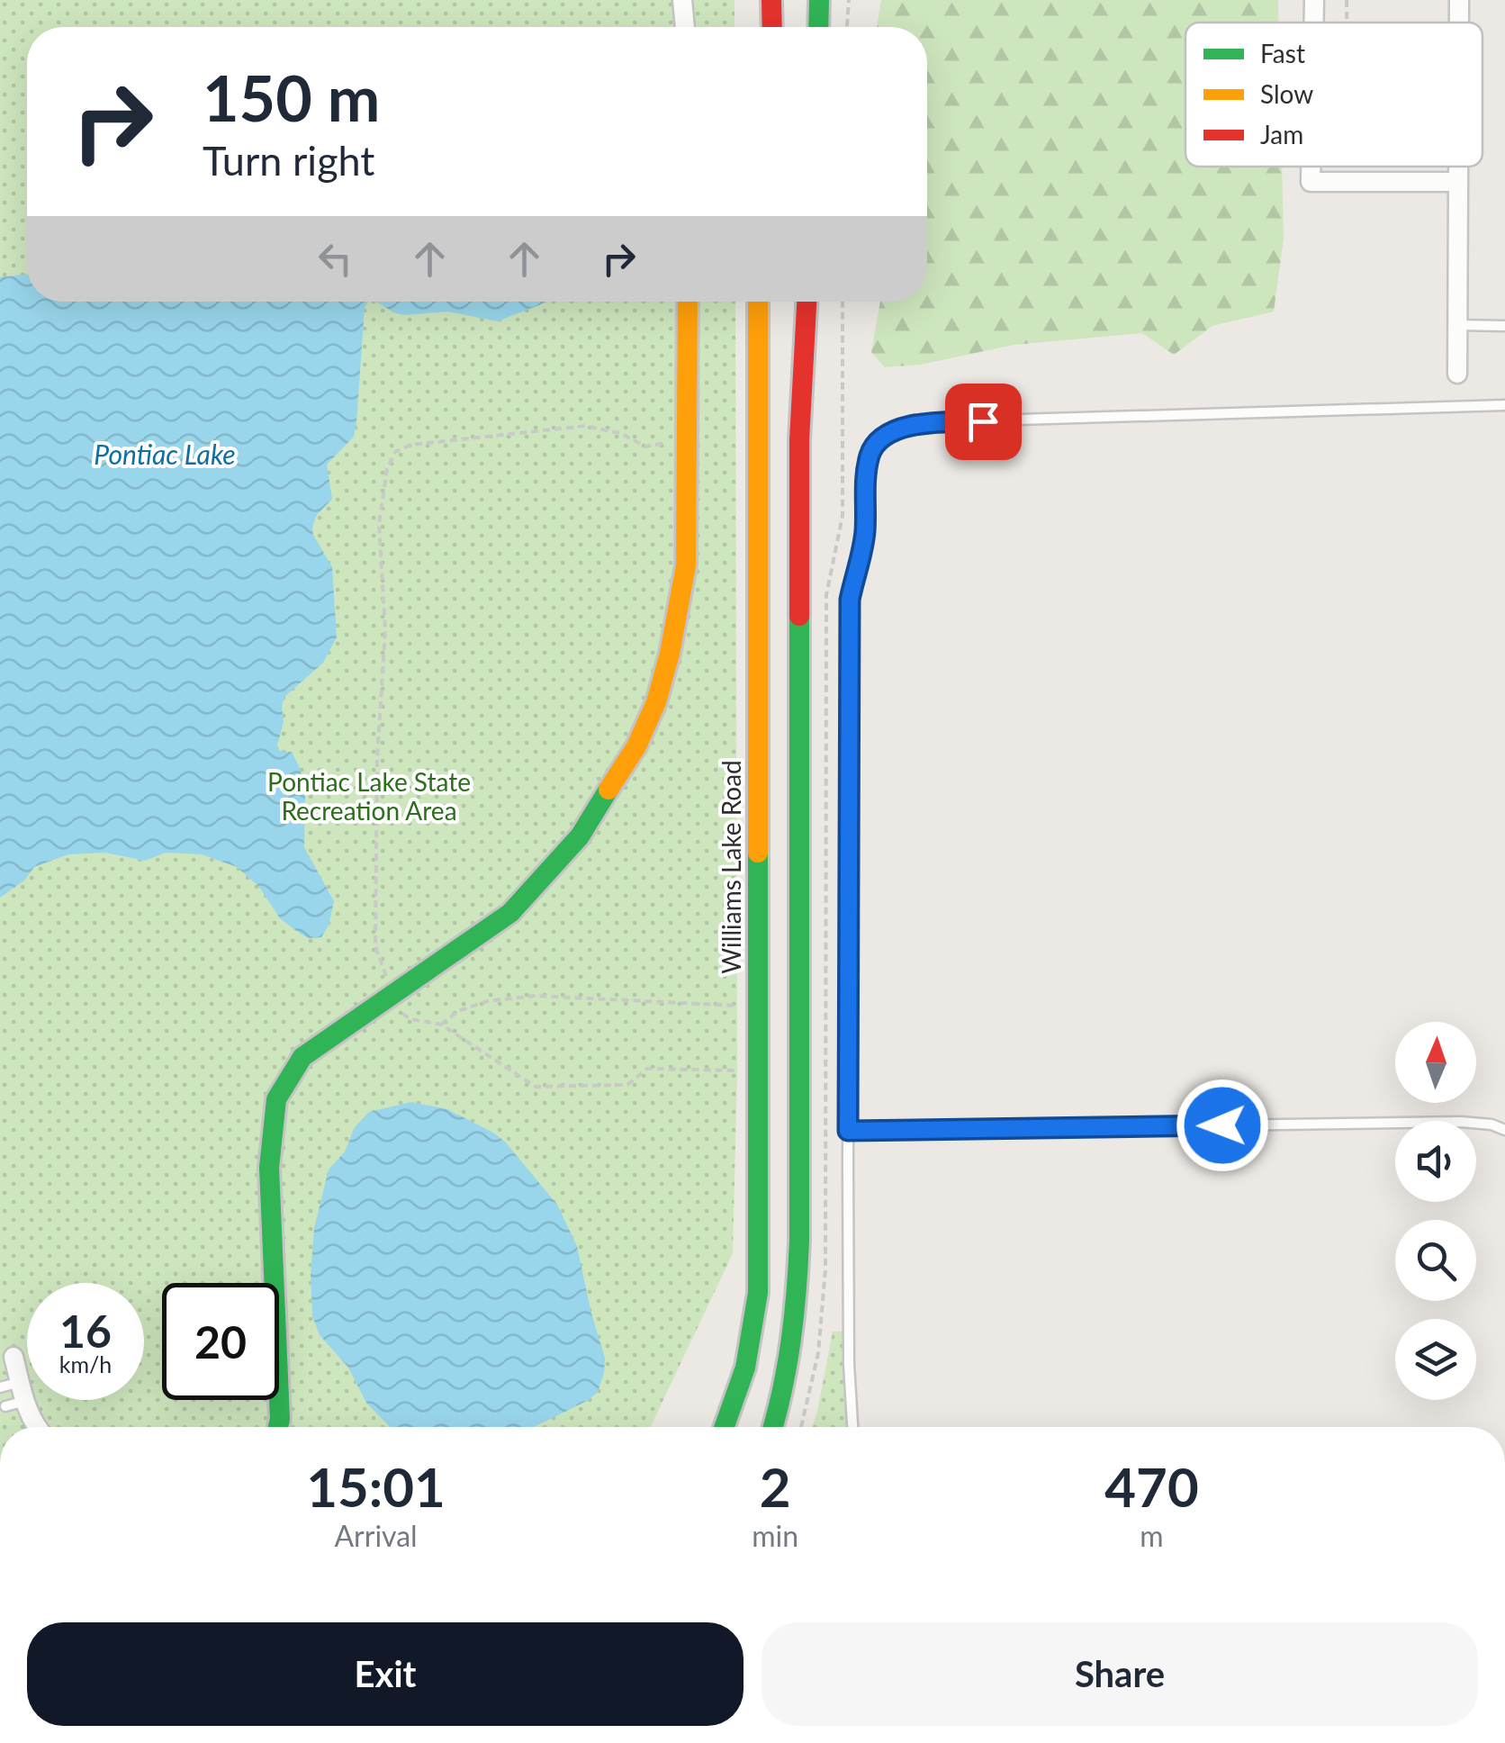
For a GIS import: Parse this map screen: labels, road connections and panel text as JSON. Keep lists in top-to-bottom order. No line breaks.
{"streets":{"main road":["Williams Lake Road"]},"water":["Pontiac Lake"],"parks":["Pontiac Lake State Recreation Area"],"legend":["Fast","Slow","Jam"],"north":"top","page":{"turn":["150 m","Turn right"],"speed":"16 km/h","limit":"20","eta":["15:01","Arrival","2","min","470","m"],"buttons":["Exit","Share"]}}
